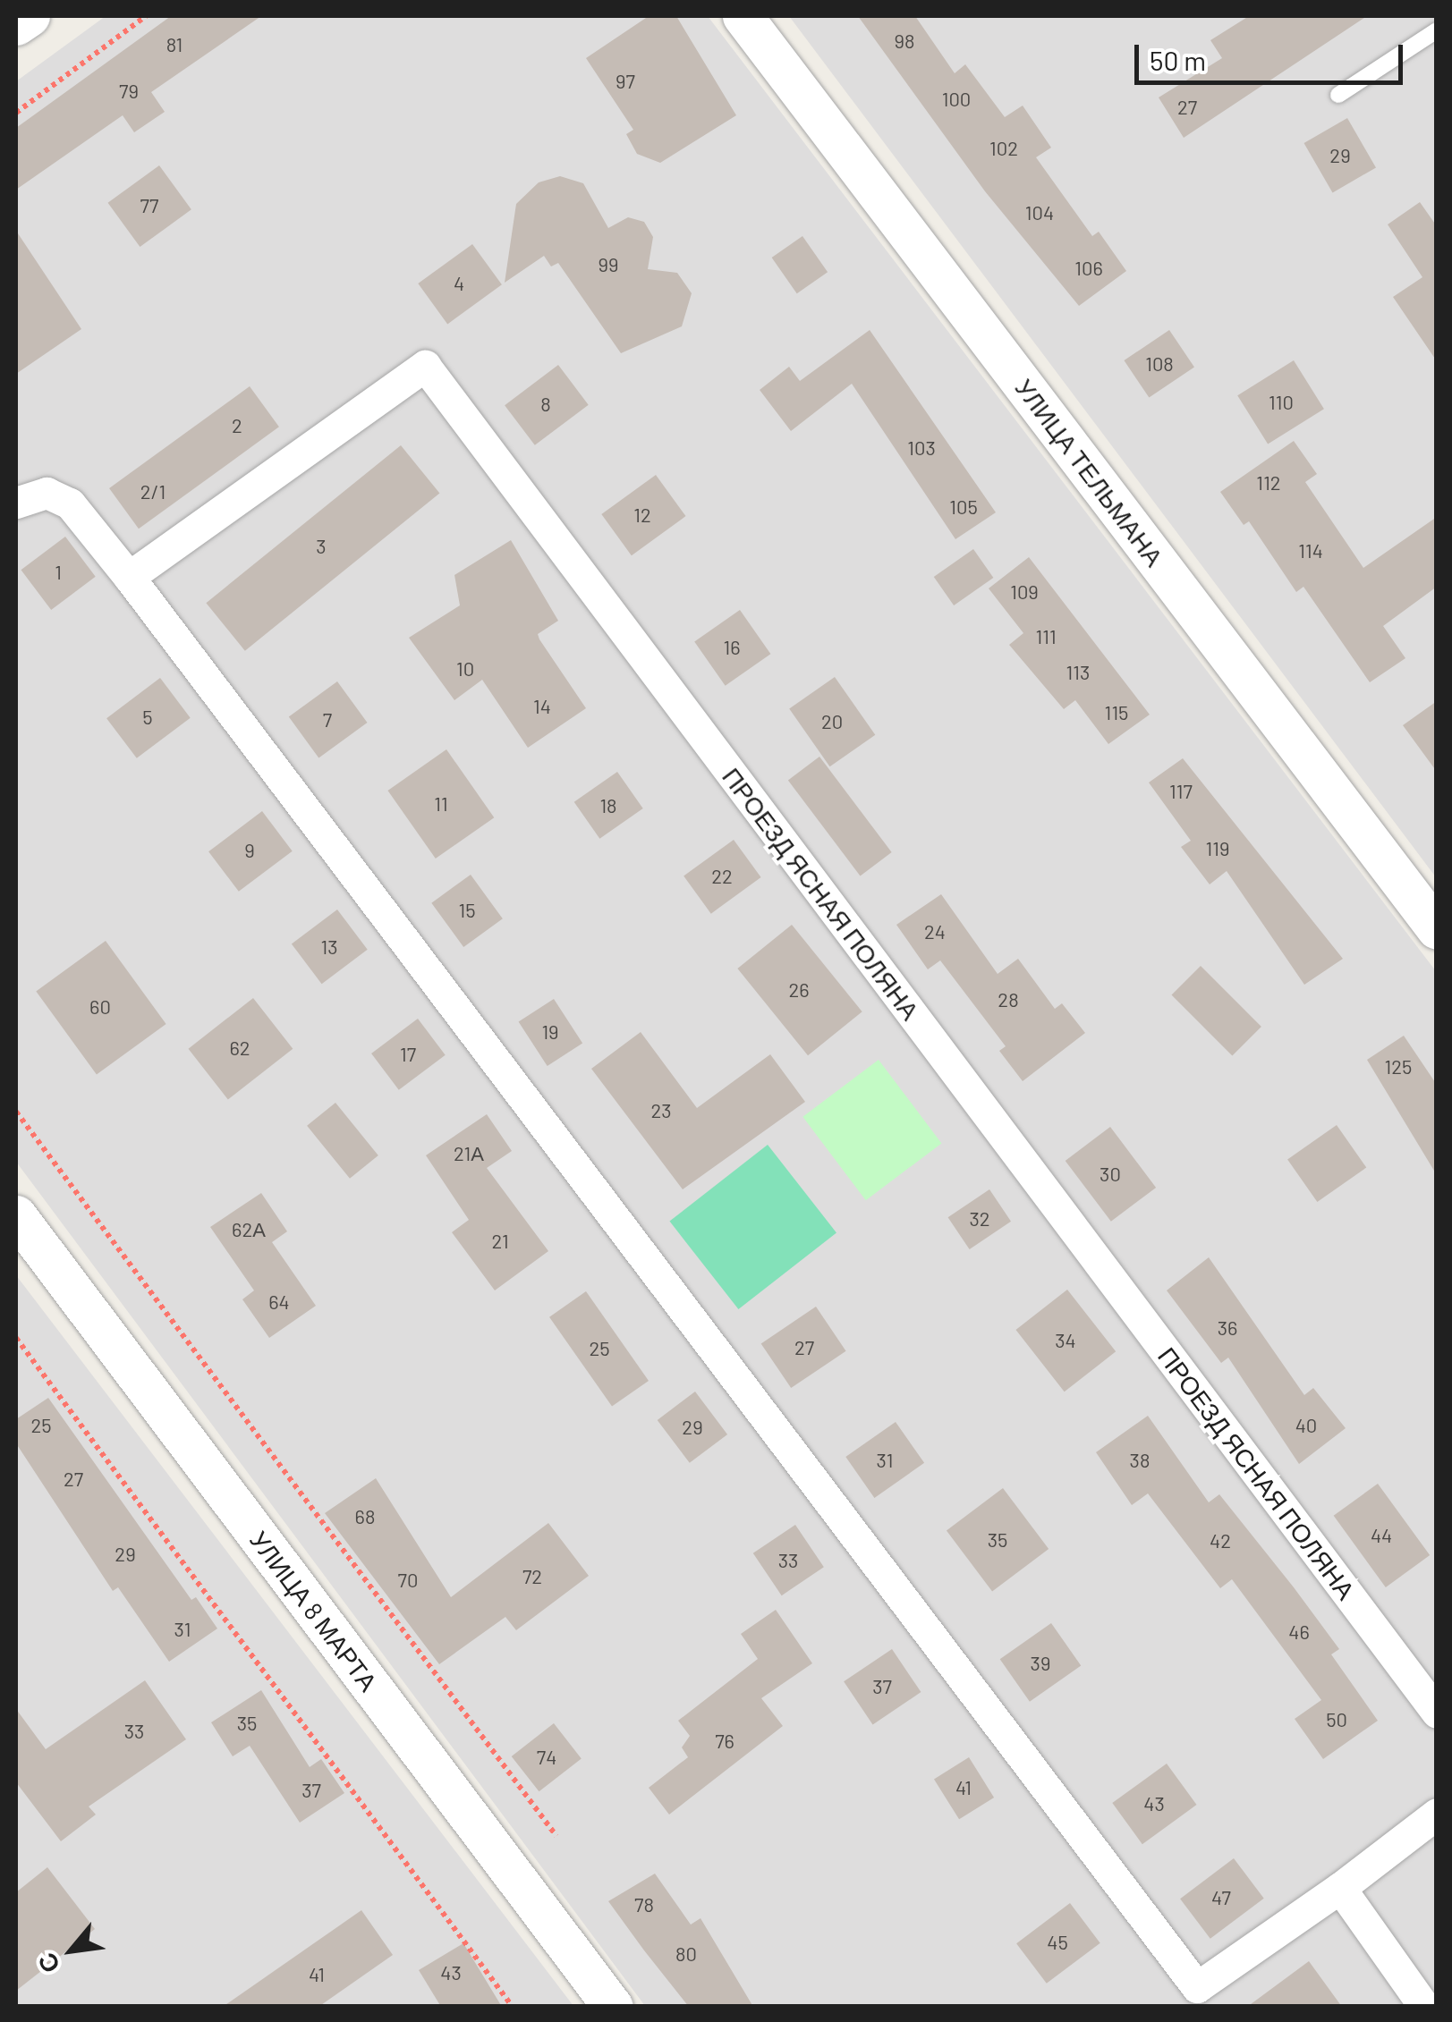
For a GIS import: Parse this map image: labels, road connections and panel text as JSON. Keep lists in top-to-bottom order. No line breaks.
{"streets":{"street":["УЛИЦА ТЕЛЬМАНА","ПРОЕЗД ЯСНАЯ ПОЛЯНА","УЛИЦА 8 МАРТА"]},"house_numbers":["98","81","97","79","100","27","102","29","77","104","99","106","4","108","110","8","2","103","112","2/1","105","12","3","114","1","109","111","16","10","113","14","115","5","7","20","117","11","18","119","9","22","15","24","13","26","28","60","19","62","17","125","23","21А","30","32","62А","21","64","36","34","27","25","25","40","29","31","38","27","68","44","35","42","29","33","72","70","31","46","39","37","50","35","33","76","74","41","37","43","47","78","45","80","43","41"],"scale_bar":"50 m","north":"bottom left"}
